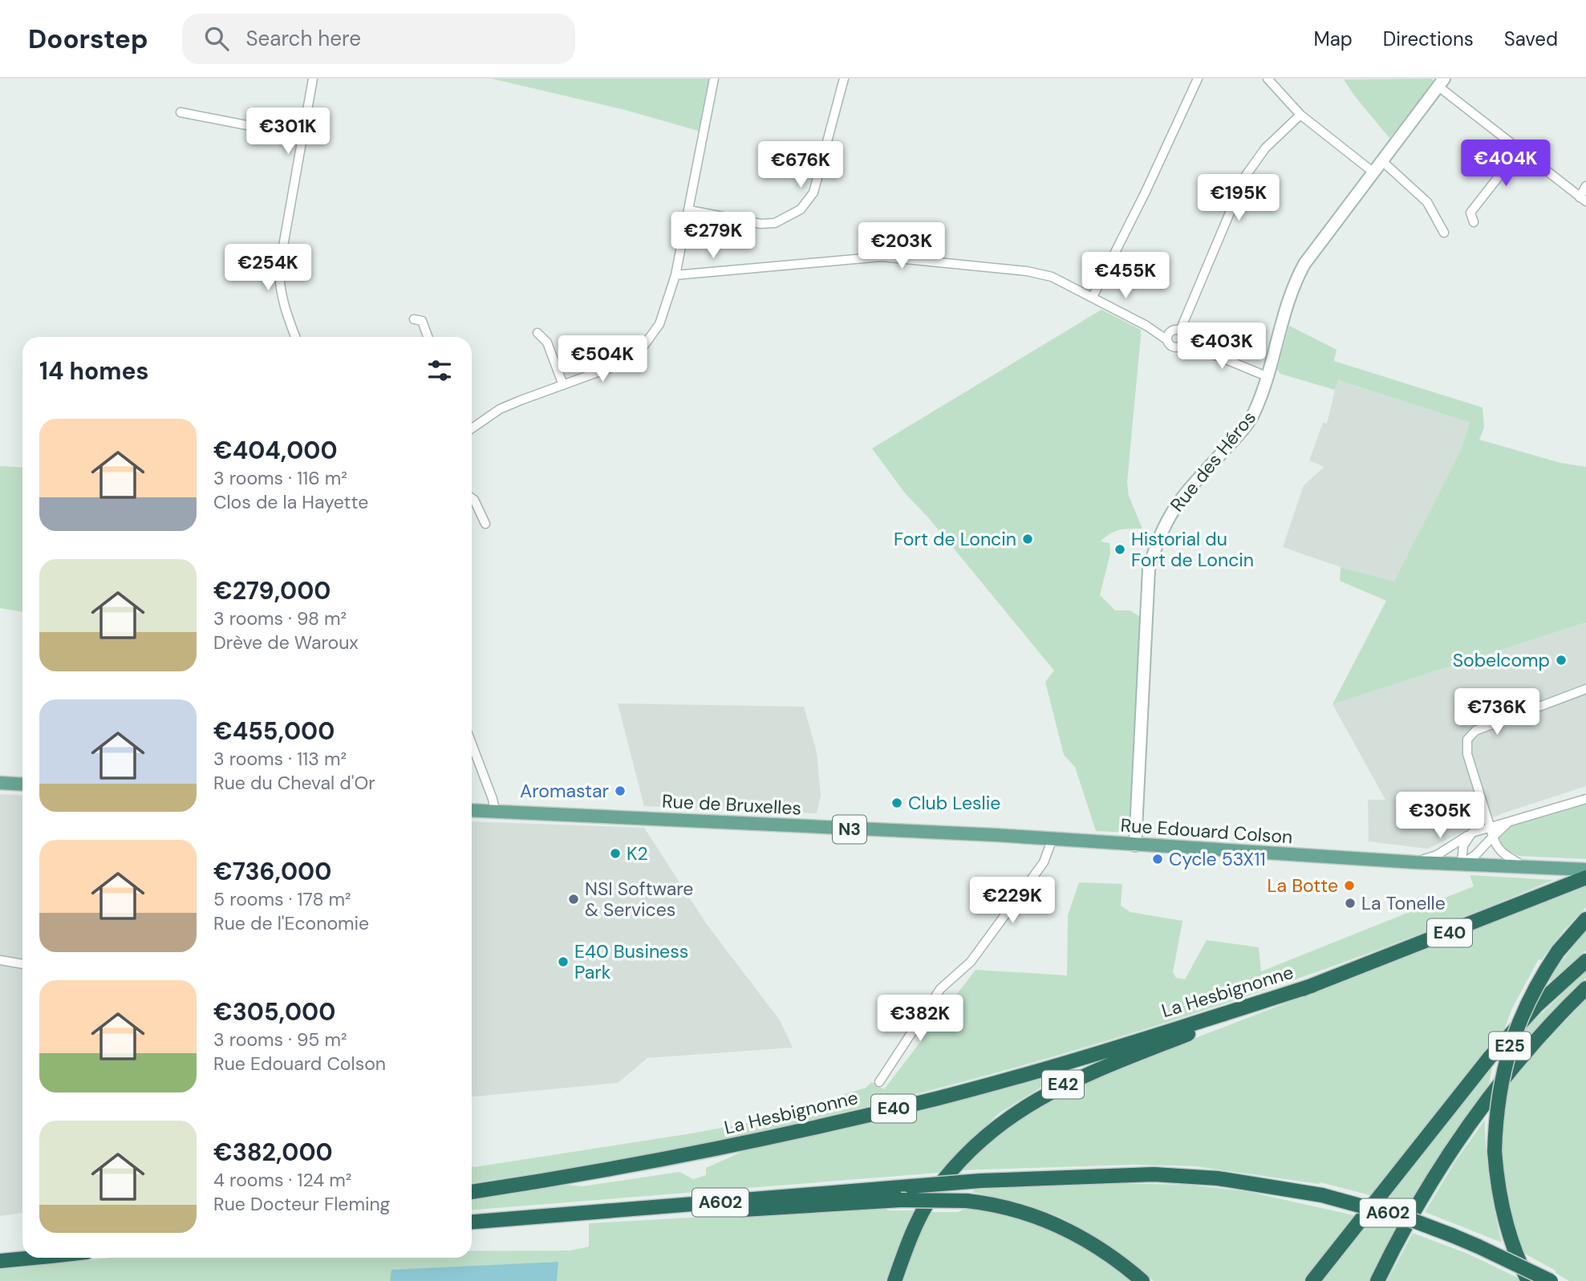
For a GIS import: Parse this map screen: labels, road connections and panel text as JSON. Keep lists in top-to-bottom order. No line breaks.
{"streets":{"highway":["E40","La Hesbignonne","E25","E42","A602"],"main road":["Rue de Bruxelles","N3","Rue Edouard Colson"],"street":["Rue des Héros"]},"crossings":[["Rue des Héros","Rue Edouard Colson"],["Rue de Bruxelles","Rue Edouard Colson"],["E40","La Hesbignonne"],["E40","E42"],["La Hesbignonne","E42"]],"places":["Fort de Loncin","Historial du Fort de Loncin","Sobelcomp","Aromastar","Club Leslie","K2","Cycle 53X11","La Botte","NSI Software & Services","La Tonelle","E40 Business Park"],"page":{"header":"Doorstep","search":"Search here","nav":["Map","Directions","Saved"],"price":["€301K","€404K","€676K","€195K","€279K","€203K","€254K","€455K","€403K","€504K","€736K","€305K","€229K","€382K"],"heading":"14 homes","list":[{"name":"€404,000","note":"3 rooms · 116 m² · Clos de la Hayette"},{"name":"€279,000","note":"3 rooms · 98 m² · Drève de Waroux"},{"name":"€455,000","note":"3 rooms · 113 m² · Rue du Cheval d'Or"},{"name":"€736,000","note":"5 rooms · 178 m² · Rue de l'Economie"},{"name":"€305,000","note":"3 rooms · 95 m² · Rue Edouard Colson"},{"name":"€382,000","note":"4 rooms · 124 m² · Rue Docteur Fleming"}]}}
